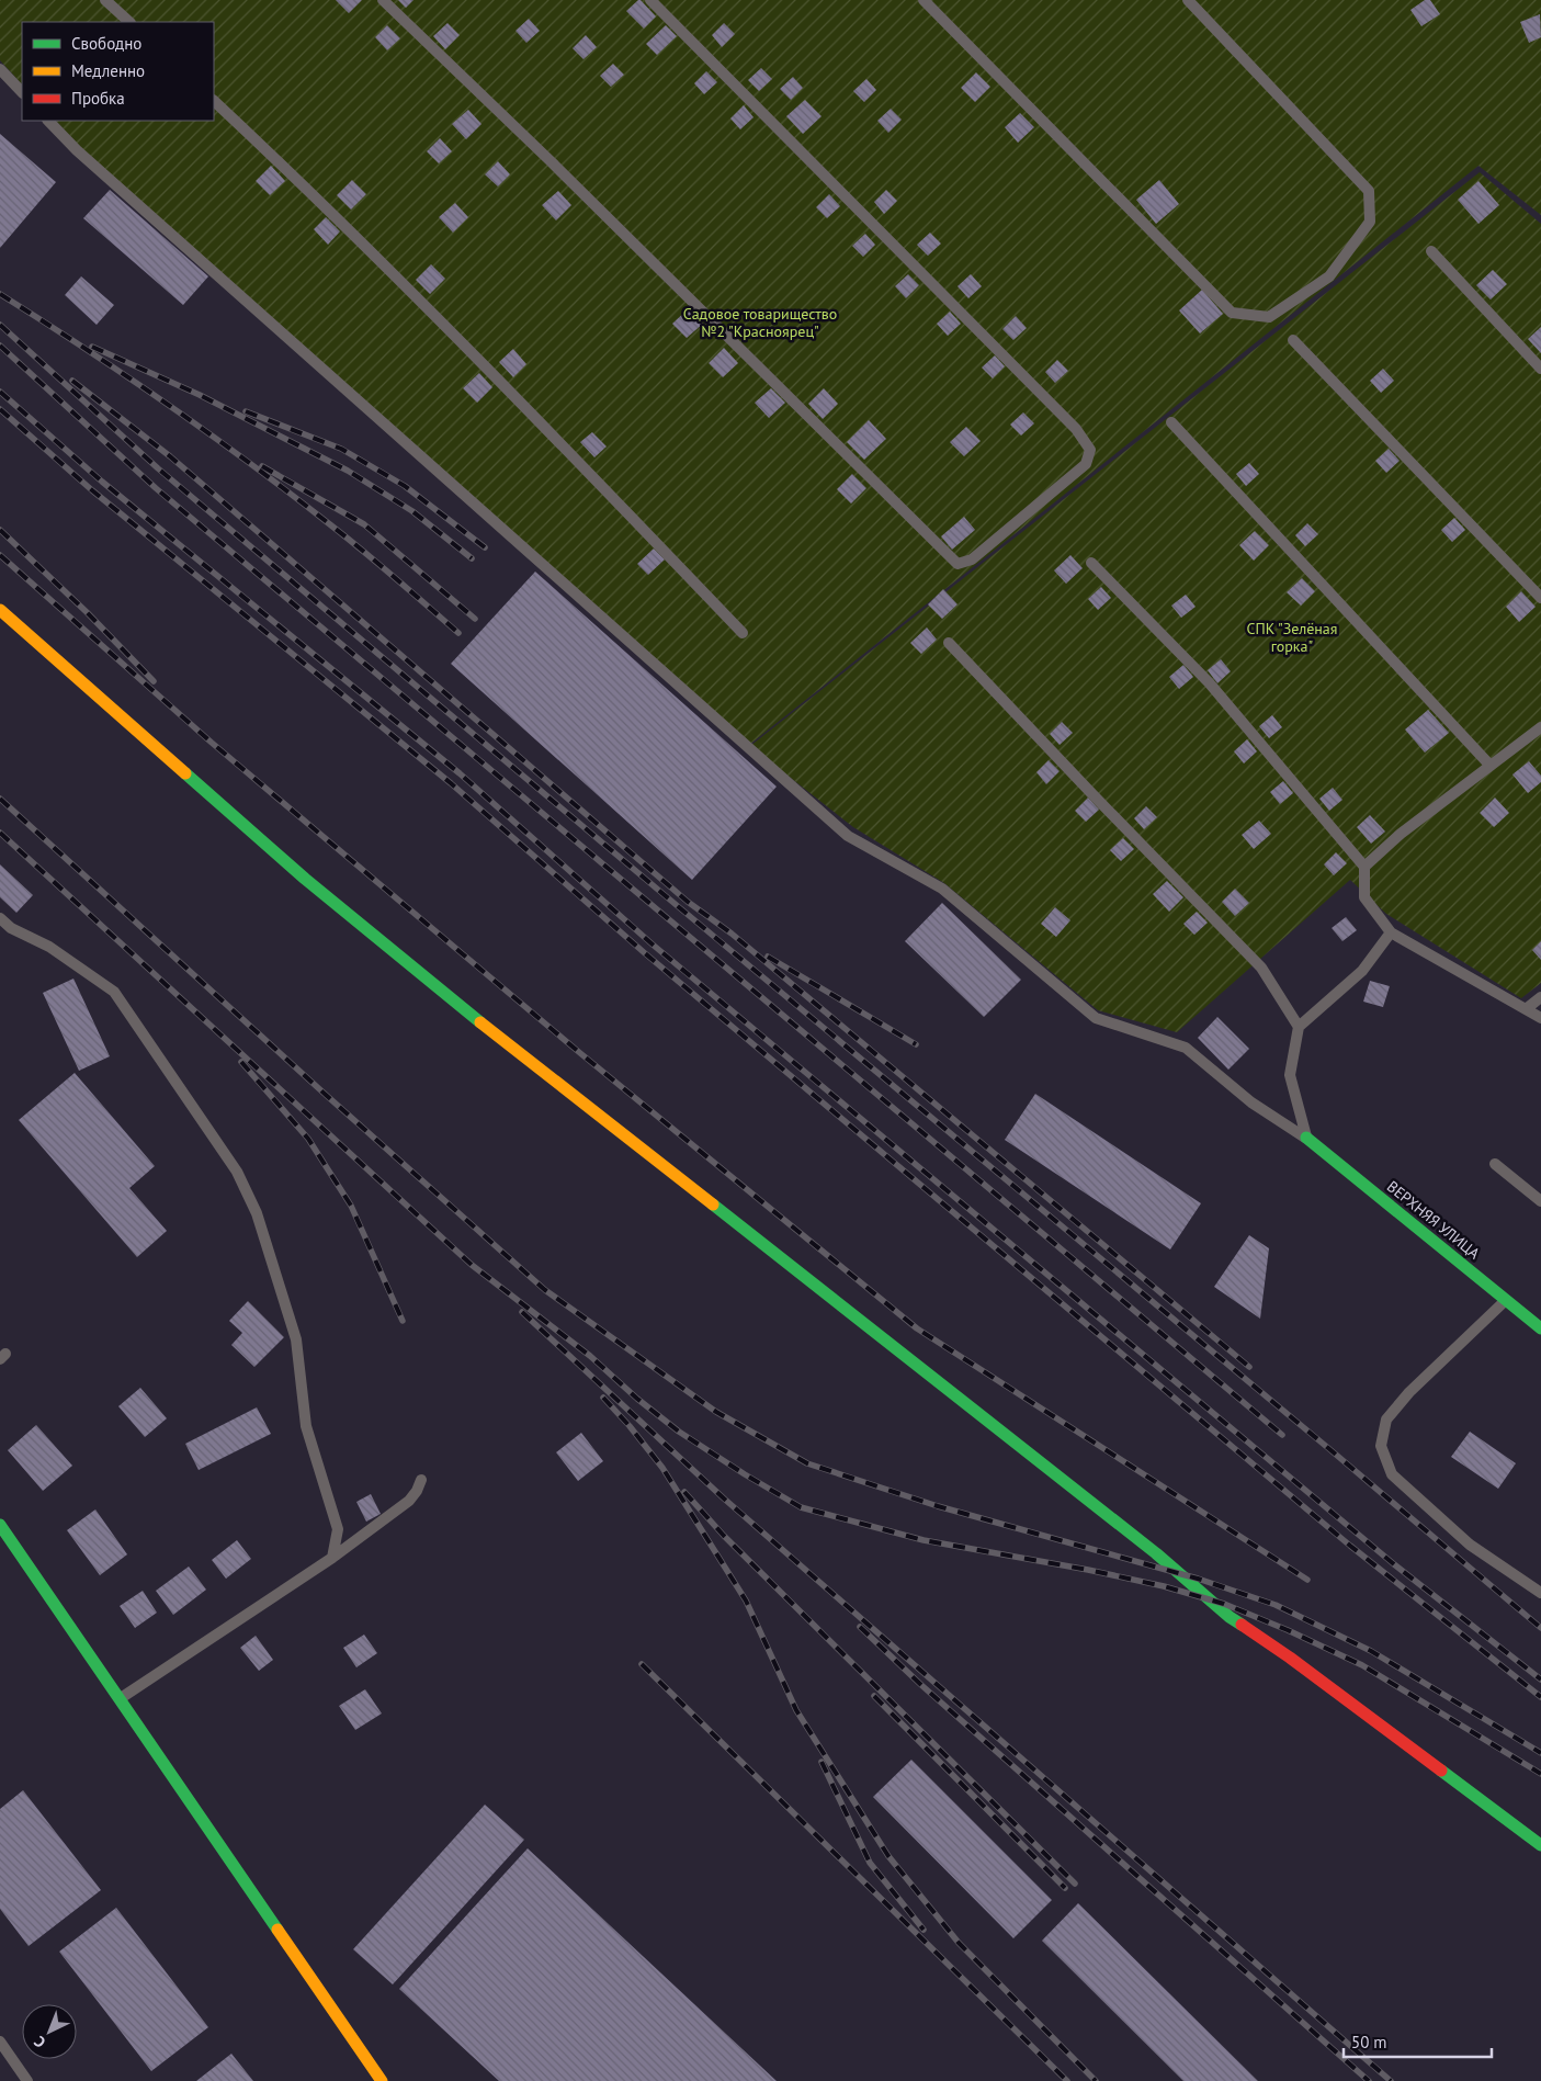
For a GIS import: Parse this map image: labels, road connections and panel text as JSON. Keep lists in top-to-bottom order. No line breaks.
{"streets":{"main road":["ВЕРХНЯЯ УЛИЦА"]},"parks":["Садовое товарищество №2 \"Красноярец\"","СПК \"Зелёная горка\""],"legend":["Свободно","Медленно","Пробка"],"scale_bar":"50 m","north":"bottom left"}
